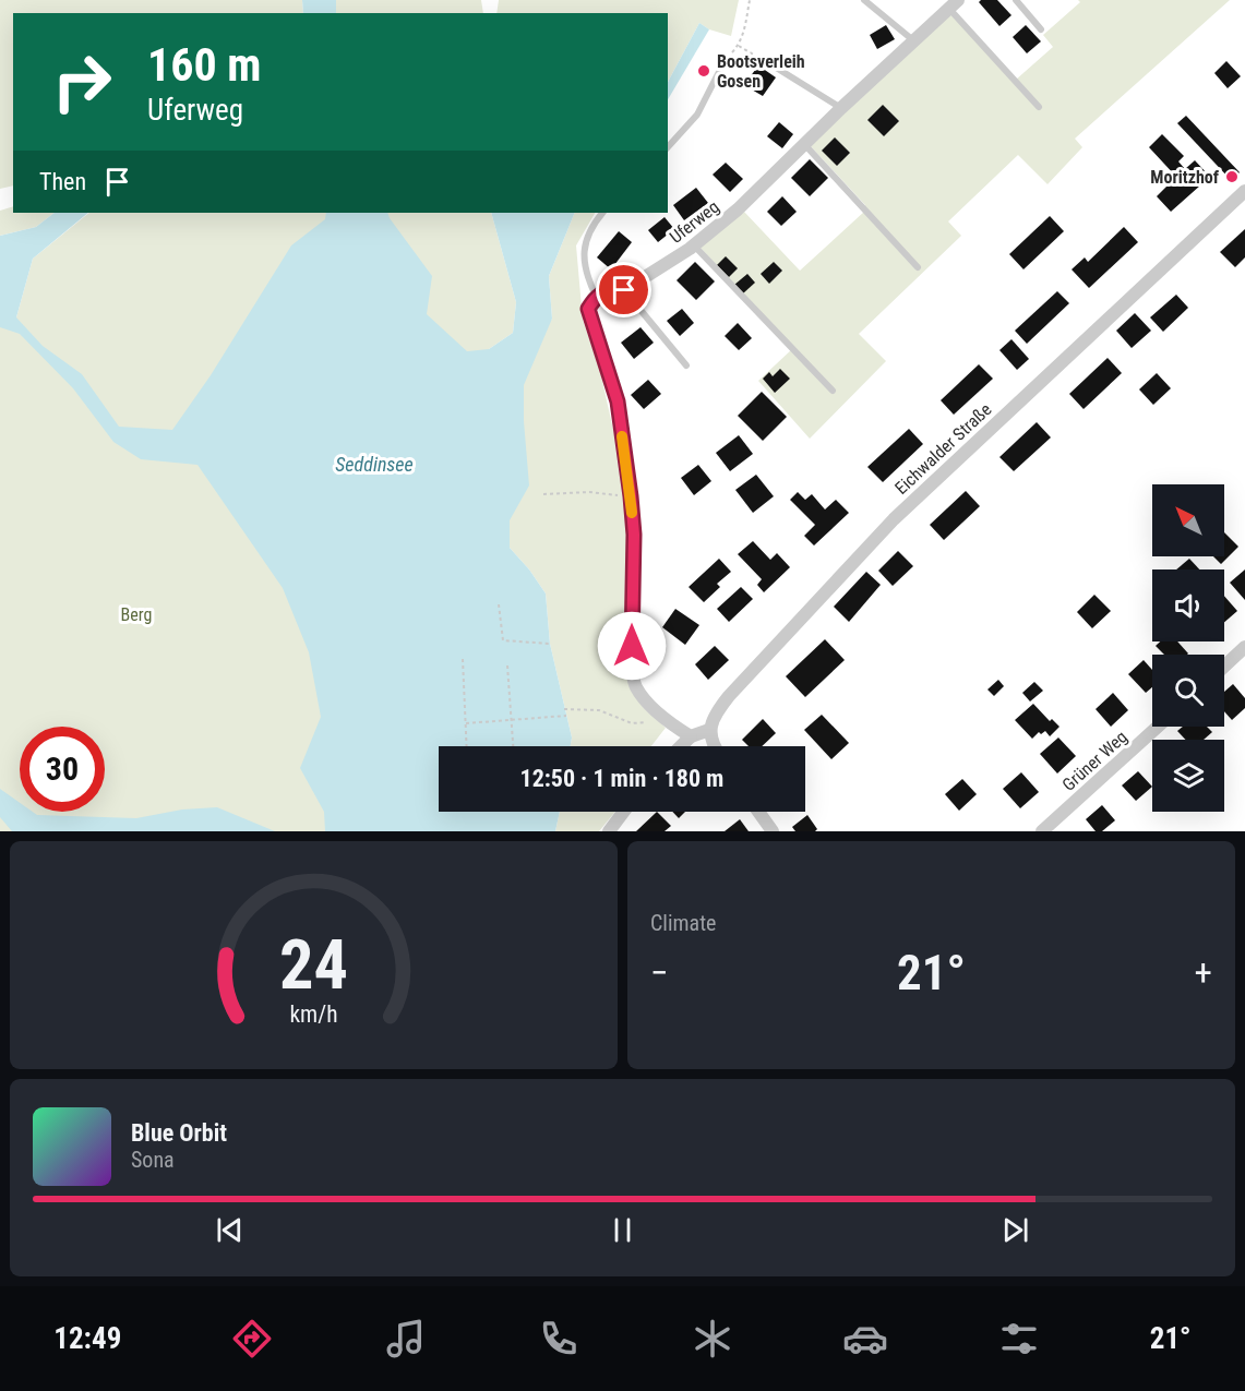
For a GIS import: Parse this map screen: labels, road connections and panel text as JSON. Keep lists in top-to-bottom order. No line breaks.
{"streets":{"street":["Uferweg","Eichwalder Straße","Grüner Weg"]},"water":["Seddinsee"],"parks":["Berg"],"places":["Bootsverleih Gosen","Moritzhof"],"north":"top left","page":{"turn":["160 m","Uferweg"],"then":"Then","limit":"30","trip":"12:50 · 1 min · 180 m","tile":"Climate","heat":["−","21°","+"],"song":["Blue Orbit","Sona"],"tabs":["12:49","21°"],"gauge":["24","km/h"]}}
